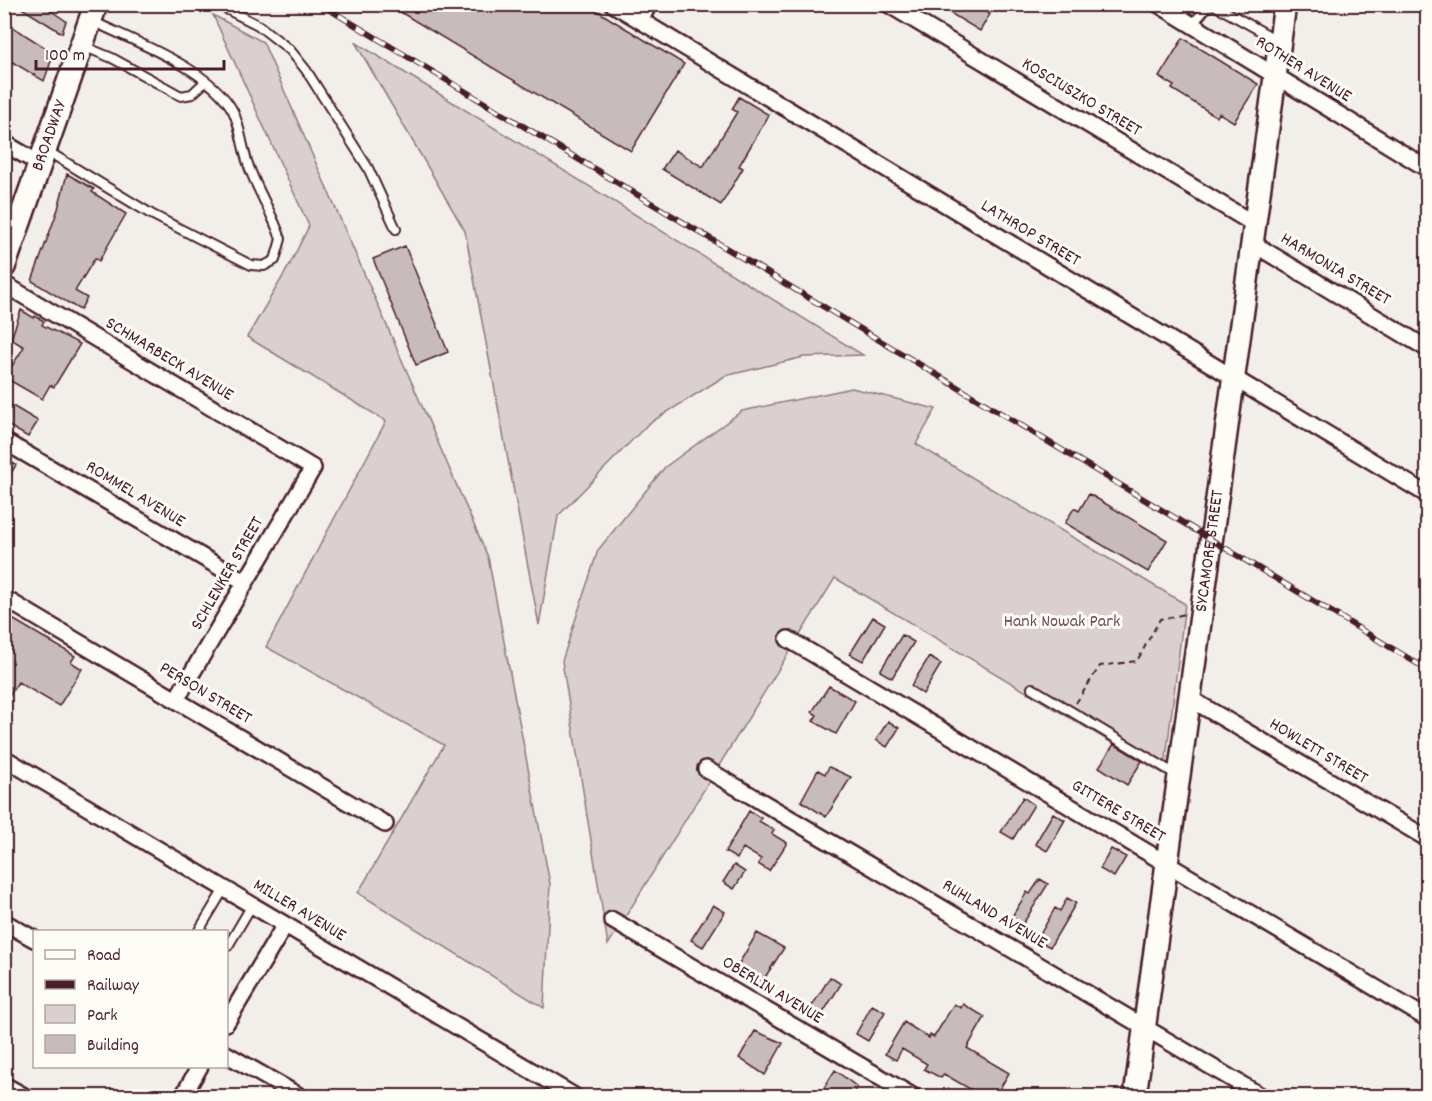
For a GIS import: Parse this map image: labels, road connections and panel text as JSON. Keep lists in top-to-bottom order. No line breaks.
{"streets":{"main road":["BROADWAY"],"street":["ROTHER AVENUE","KOSCIUSZKO STREET","LATHROP STREET","HARMONIA STREET","SCHMARBECK AVENUE","ROMMEL AVENUE","SYCAMORE STREET","SCHLENKER STREET","PERSON STREET","HOWLETT STREET","GITTERE STREET","MILLER AVENUE","RUHLAND AVENUE","OBERLIN AVENUE"]},"crossings":[["ROTHER AVENUE","SYCAMORE STREET"],["KOSCIUSZKO STREET","HARMONIA STREET"],["KOSCIUSZKO STREET","SYCAMORE STREET"],["LATHROP STREET","SYCAMORE STREET"],["HARMONIA STREET","SYCAMORE STREET"],["SCHMARBECK AVENUE","SCHLENKER STREET"],["ROMMEL AVENUE","SCHLENKER STREET"],["SYCAMORE STREET","HOWLETT STREET"],["SYCAMORE STREET","GITTERE STREET"],["SYCAMORE STREET","RUHLAND AVENUE"],["SCHLENKER STREET","PERSON STREET"]],"parks":["Hank Nowak Park"],"legend":["Road","Railway","Park","Building"],"scale_bar":"100 m"}
